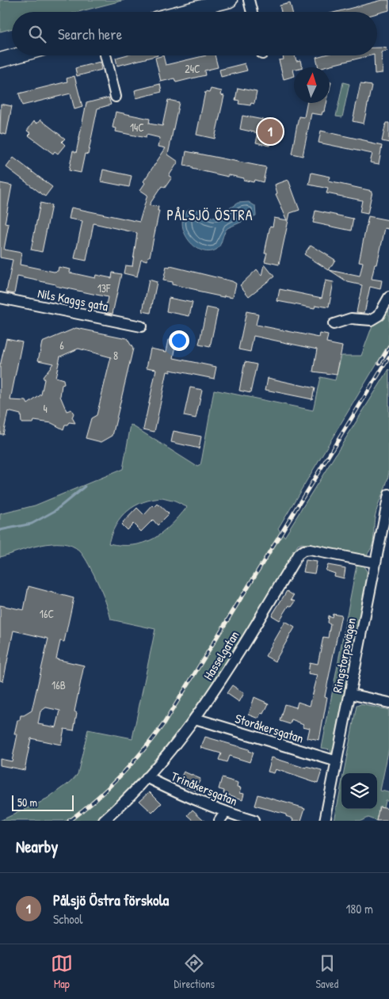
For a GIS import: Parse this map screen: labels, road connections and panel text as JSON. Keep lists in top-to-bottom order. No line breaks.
{"streets":{"street":["Nils Kaggs gata","Hasselgatan","Ringstorpsvägen","Storåkersgatan","Trinåkersgatan"]},"crossings":[["Hasselgatan","Ringstorpsvägen"],["Hasselgatan","Storåkersgatan"],["Hasselgatan","Trinåkersgatan"],["Ringstorpsvägen","Storåkersgatan"]],"districts":["PÅLSJÖ ÖSTRA"],"house_numbers":["24C","14C","13F","6","8","4","16C","16B"],"scale_bar":"50 m","north":"top","page":{"search":"Search here","pins":"1","scale":"50 m","heading":"Nearby","list":[{"mark":"1","name":"Pålsjö Östra förskola","note":"School","value":"180 m"}],"nav":["Map","Directions","Saved"]}}
